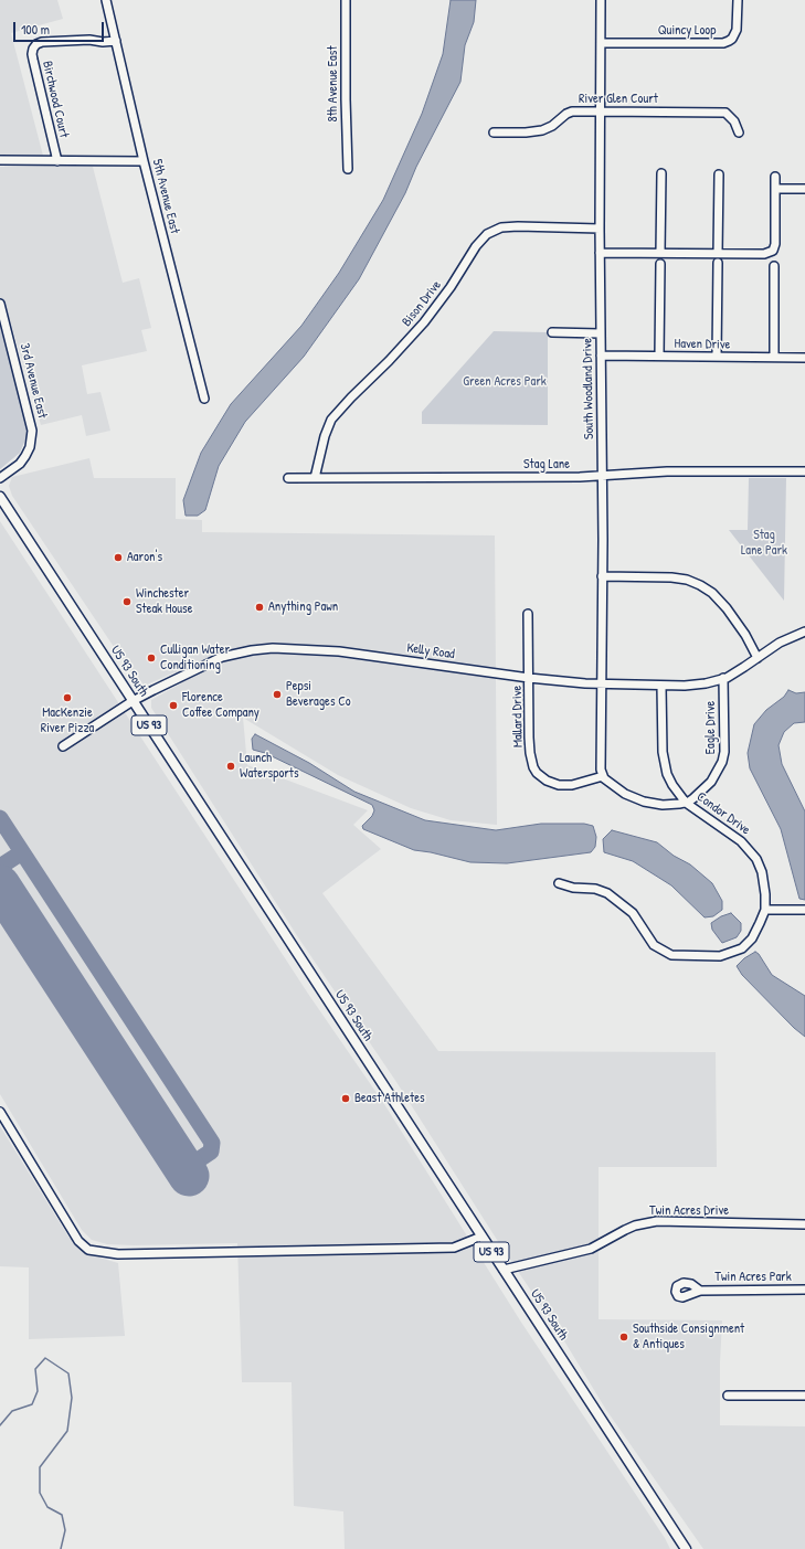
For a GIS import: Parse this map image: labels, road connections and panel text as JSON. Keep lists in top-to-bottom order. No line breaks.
{"streets":{"main road":["US 93 South","US 93"],"street":["Quincy Loop","8th Avenue East","Birchwood Court","River Glen Court","5th Avenue East","Bison Drive","Haven Drive","3rd Avenue East","South Woodland Drive","Stag Lane","Kelly Road","Mallard Drive","Eagle Drive","Condor Drive","Twin Acres Drive","Twin Acres Park"]},"crossings":[["Quincy Loop","South Woodland Drive"],["Birchwood Court","5th Avenue East"],["River Glen Court","South Woodland Drive"],["Bison Drive","South Woodland Drive"],["Bison Drive","Stag Lane"],["Haven Drive","South Woodland Drive"],["South Woodland Drive","Stag Lane"],["South Woodland Drive","Kelly Road"],["South Woodland Drive","Mallard Drive"],["Kelly Road","US 93 South"],["Kelly Road","Mallard Drive"],["Kelly Road","Eagle Drive"],["Kelly Road","Condor Drive"],["US 93 South","Twin Acres Drive"],["Eagle Drive","Condor Drive"]],"parks":["Green Acres Park","Stag Lane Park"],"places":["Aaron's","Winchester Steak House","Anything Pawn","Culligan Water Conditioning","Pepsi Beverages Co","MacKenzie River Pizza","Florence Coffee Company","Launch Watersports","Beast Athletes","Southside Consignment & Antiques"],"scale_bar":"100 m"}
